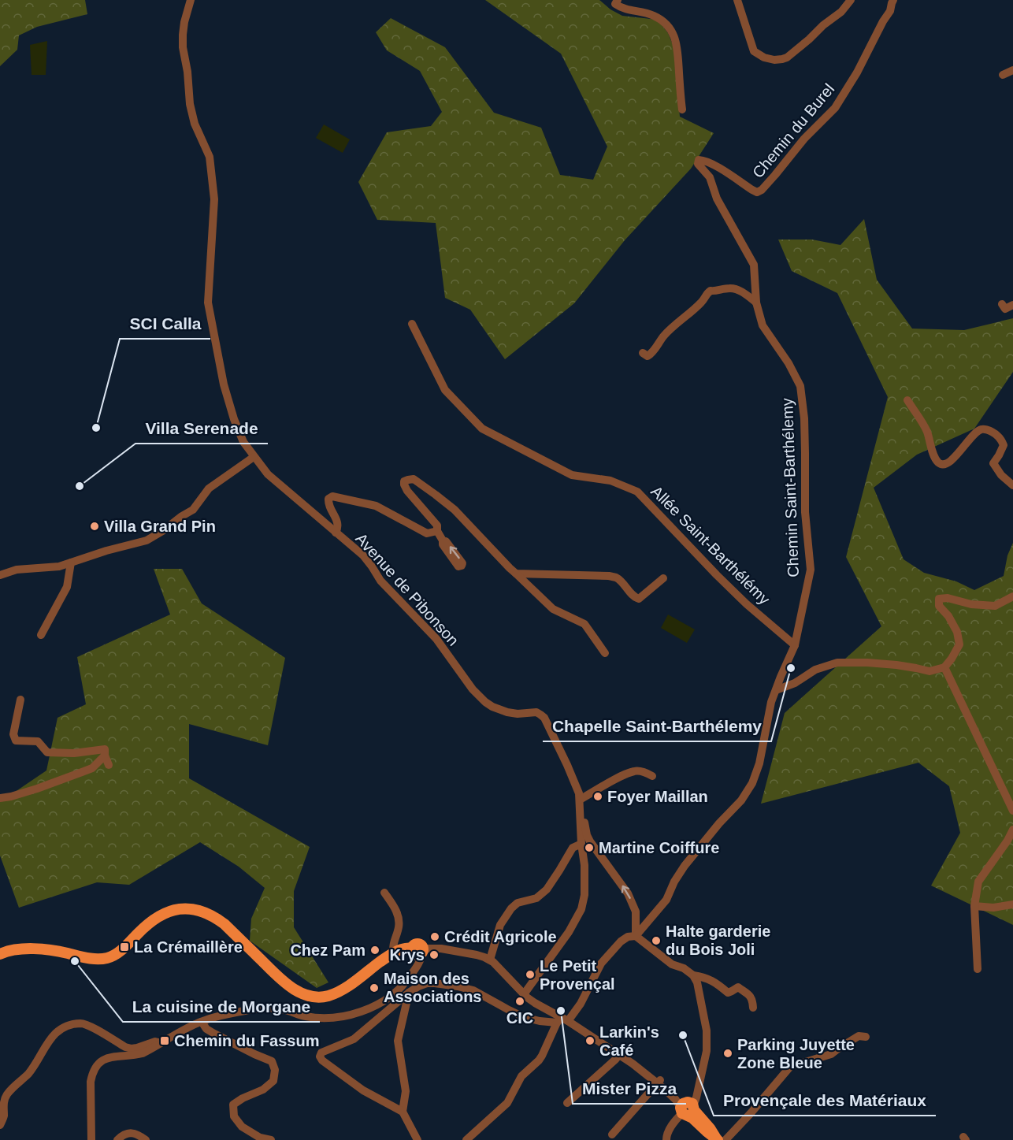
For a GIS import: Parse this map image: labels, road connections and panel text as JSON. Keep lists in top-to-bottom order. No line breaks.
{"streets":{"street":["Chemin du Burel","Chemin Saint-Barthélemy","Allée Saint-Barthélémy","Avenue de Pibonson"]},"crossings":[["Chemin du Burel","Chemin Saint-Barthélemy"],["Chemin Saint-Barthélemy","Allée Saint-Barthélémy"]],"places":{"other":["SCI Calla","Villa Serenade","Villa Grand Pin","Chapelle Saint-Barthélemy","Foyer Maillan","Martine Coiffure","Crédit Agricole","Halte garderie du Bois Joli","Chez Pam","Krys","La cuisine de Morgane","Le Petit Provençal","Maison des Associations","CIC","Mister Pizza","Provençale des Matériaux","Larkin's Café","Parking Juyette Zone Bleue"],"transit":["La Crémaillère","Chemin du Fassum"]}}
